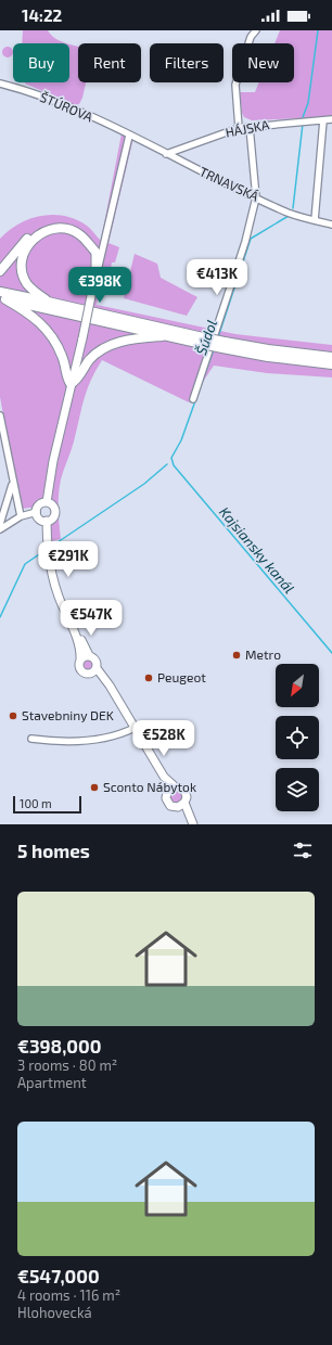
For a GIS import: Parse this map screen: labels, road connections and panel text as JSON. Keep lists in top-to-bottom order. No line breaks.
{"streets":{"street":["ŠTÚROVA","HÁJSKA","TRNAVSKÁ"]},"crossings":[["ŠTÚROVA","TRNAVSKÁ"],["HÁJSKA","TRNAVSKÁ"]],"water":["Šúdol","Kajsiansky kanál"],"places":["Metro","Peugeot","Stavebniny DEK","Sconto Nábytok"],"scale_bar":"100 m","north":"bottom left","page":{"status":"14:22","chip":["Buy","Rent","Filters","New"],"price":["€413K","€398K","€291K","€547K","€528K"],"scale":"100 m","heading":"5 homes","list":[{"name":"€398,000","note":"3 rooms · 80 m² · Apartment"},{"name":"€547,000","note":"4 rooms · 116 m² · Hlohovecká"}]}}
